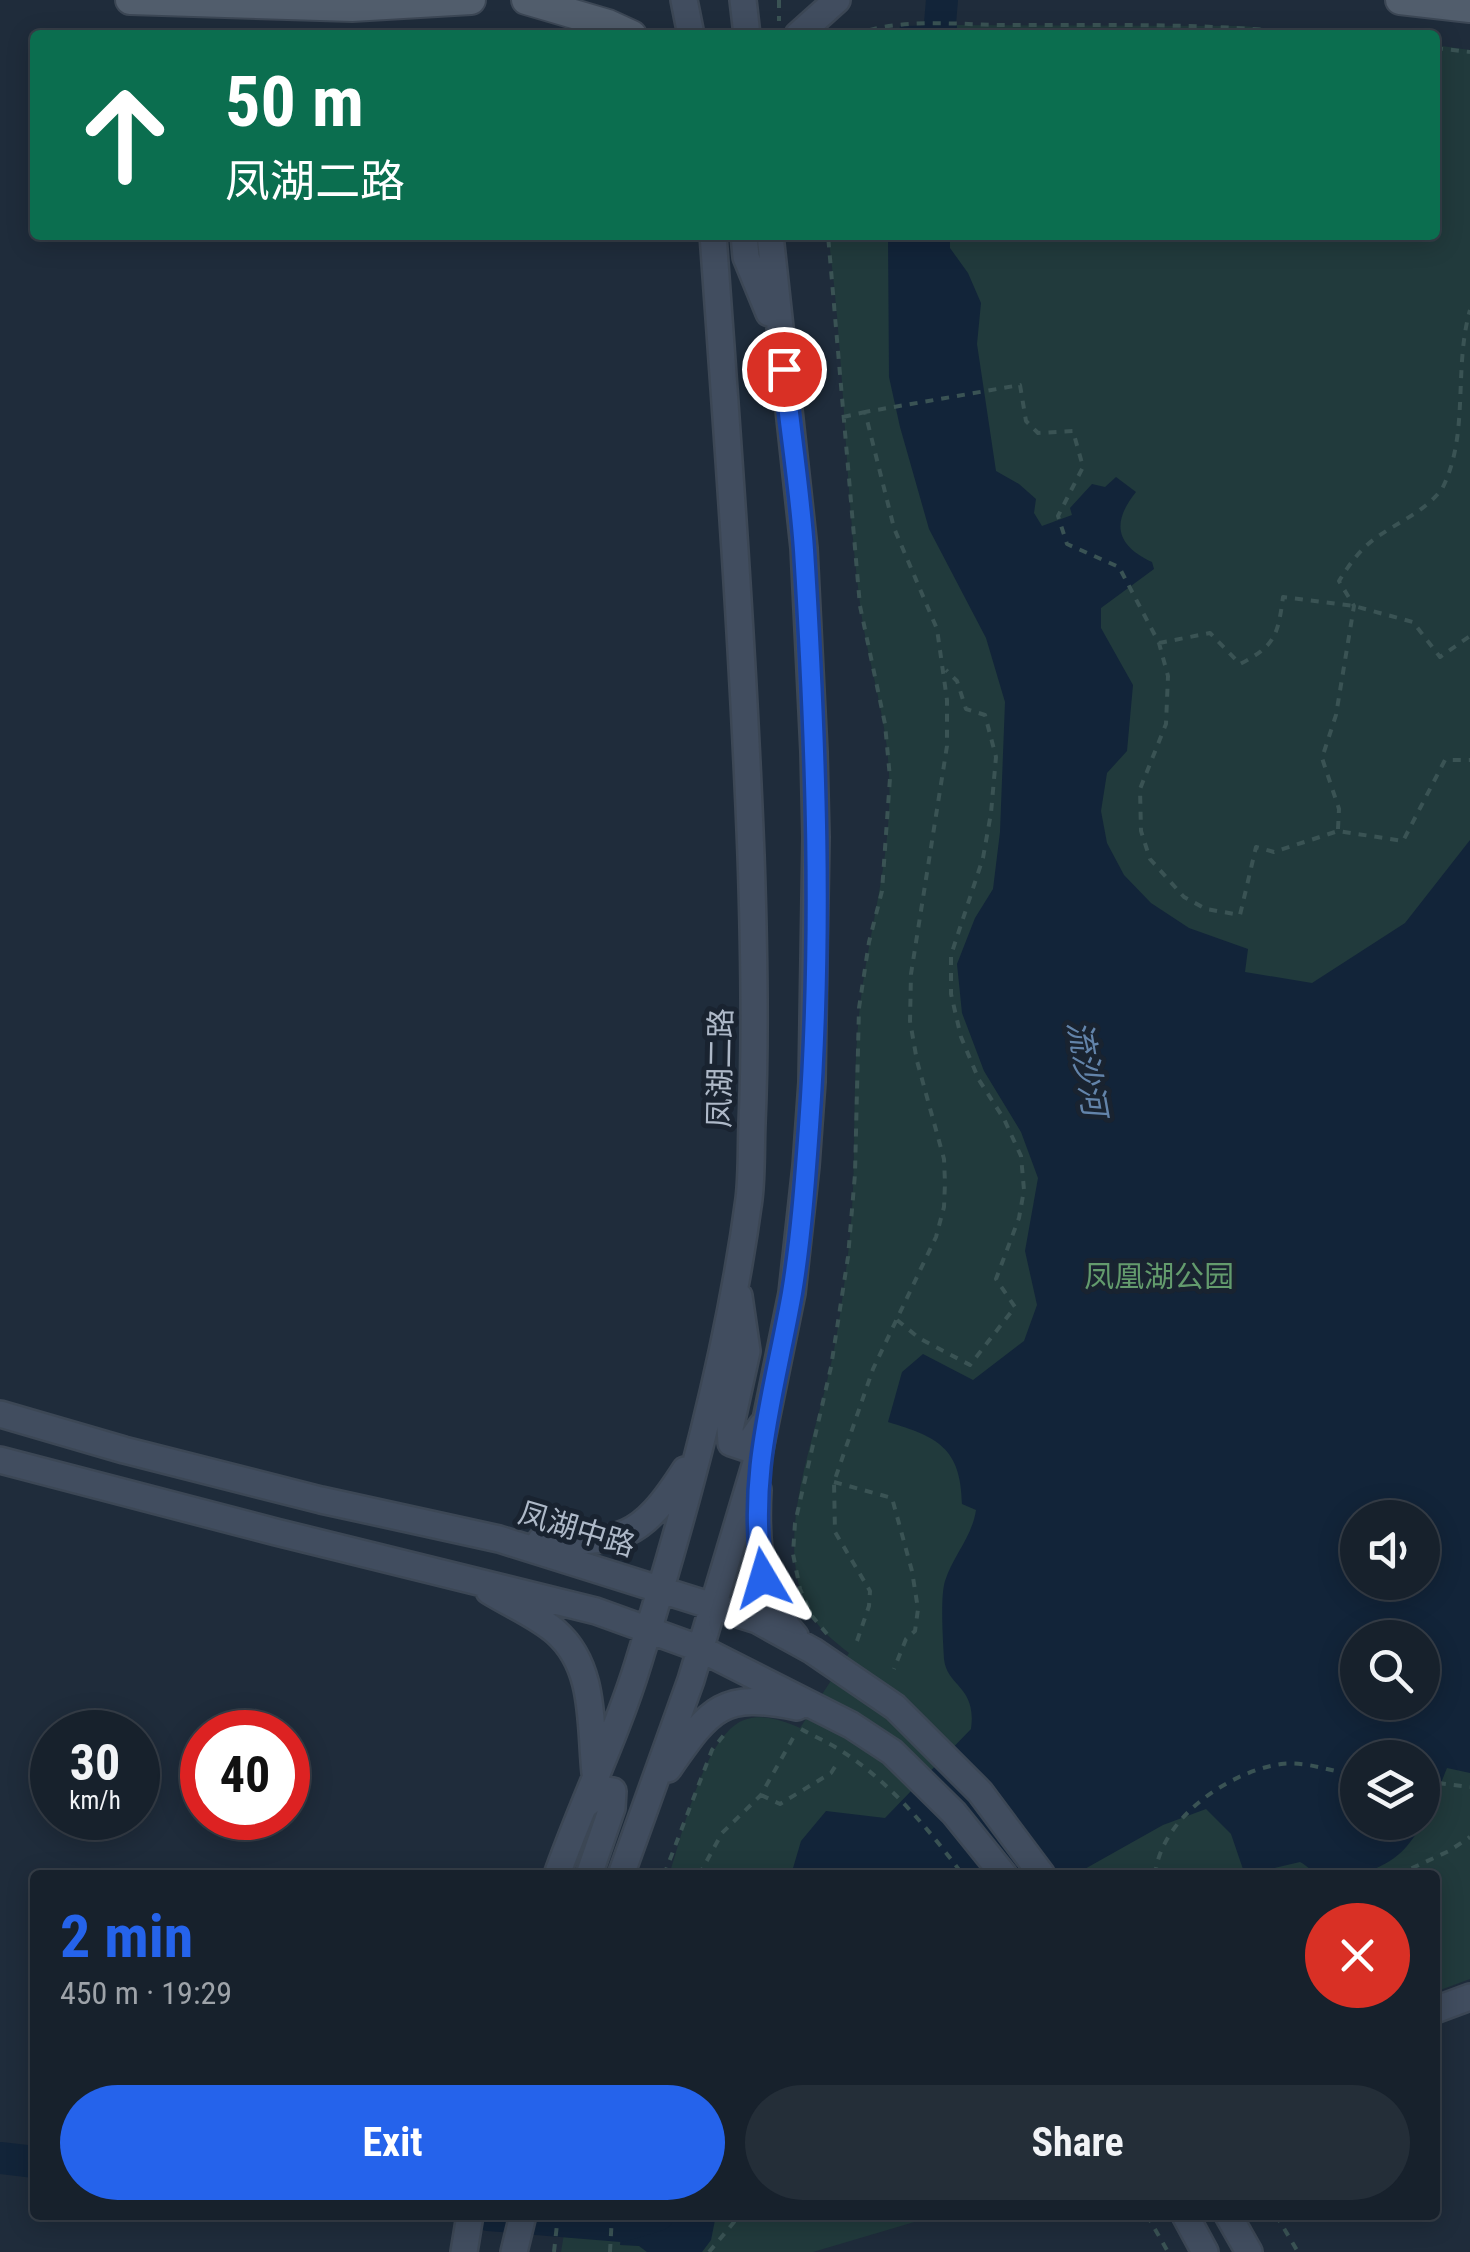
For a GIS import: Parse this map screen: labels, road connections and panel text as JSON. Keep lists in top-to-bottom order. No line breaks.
{"streets":{"street":["凤湖二路","凤湖中路"]},"crossings":[["凤湖二路","凤湖中路"]],"water":["流沙河"],"parks":["凤凰湖公园"],"page":{"turn":["50 m","凤湖二路"],"speed":"30 km/h","limit":"40","heading":["2 min","450 m · 19:29"],"buttons":["Exit","Share"]}}
